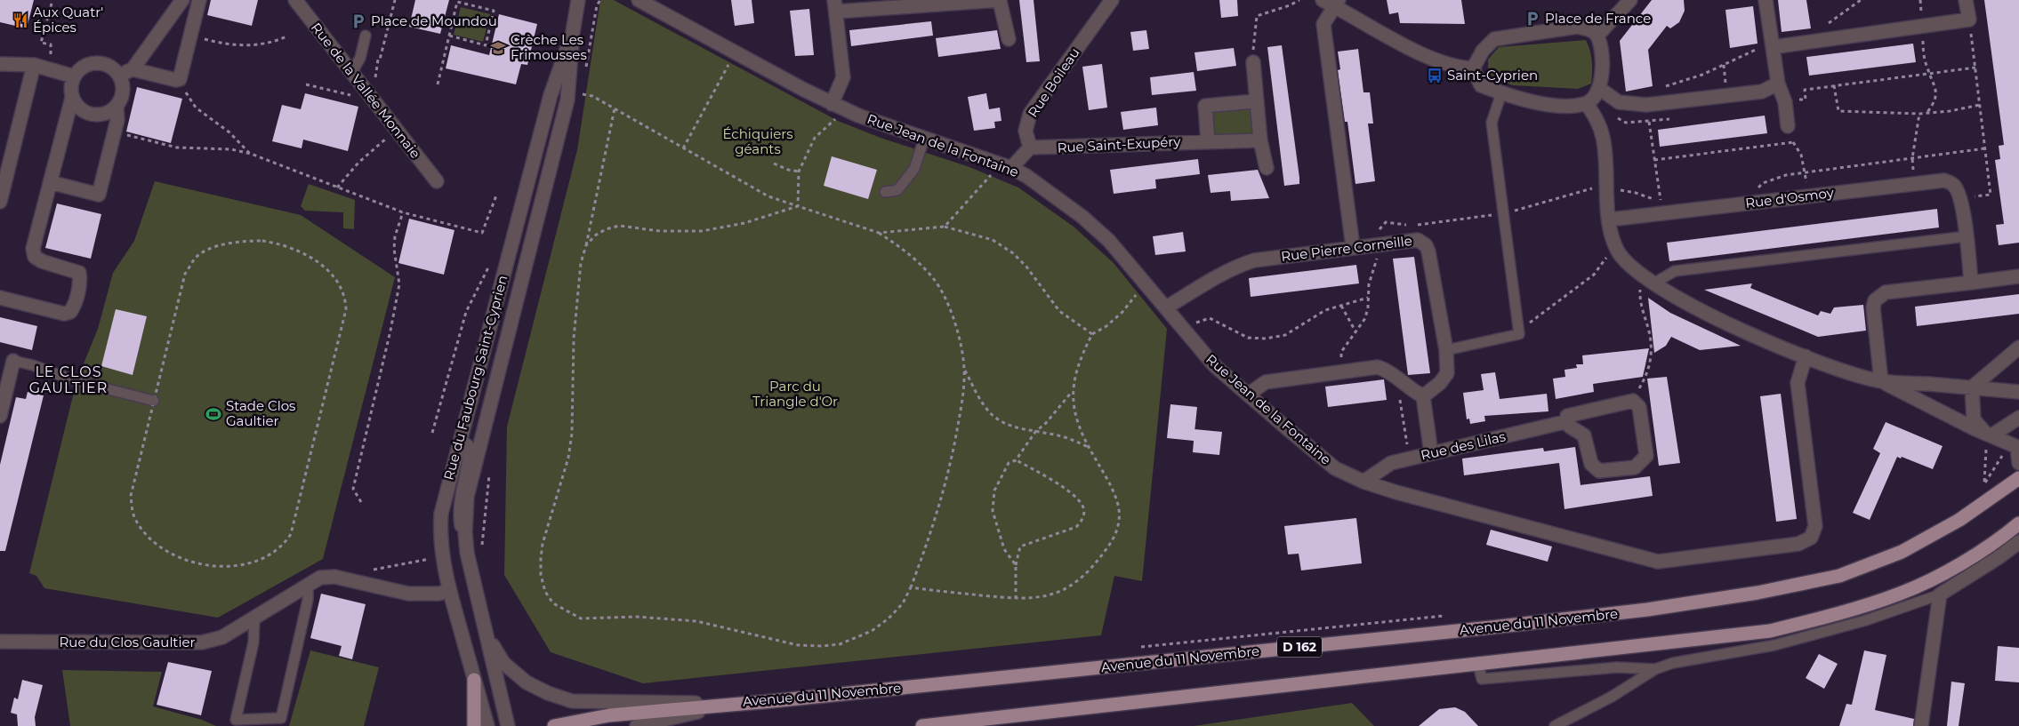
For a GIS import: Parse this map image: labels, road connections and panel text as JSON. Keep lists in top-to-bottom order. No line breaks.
{"streets":{"main road":["Avenue du 11 Novembre","D 162"],"street":["Rue Boileau","Rue de la Vallée Monnaie","Rue Saint-Exupéry","Rue Jean de la Fontaine","Rue d'Osmoy","Rue Pierre Corneille","Rue du Faubourg Saint-Cyprien","Rue des Lilas","Rue du Clos Gaultier"]},"crossings":[["Rue Boileau","Rue Saint-Exupéry"],["Rue Jean de la Fontaine","Rue Pierre Corneille"],["Rue Jean de la Fontaine","Rue des Lilas"],["Rue du Faubourg Saint-Cyprien","Rue du Clos Gaultier"]],"districts":["LE CLOS GAULTIER"],"parks":["Échiquiers géants","Parc du Triangle d'Or"],"places":{"parking":["Place de France","Place de Moundou"],"restaurant":["Aux Quatr' Épices"],"school or university":["Crèche Les Frimousses"],"bus stop":["Saint-Cyprien"],"sports":["Stade Clos Gaultier"]}}
